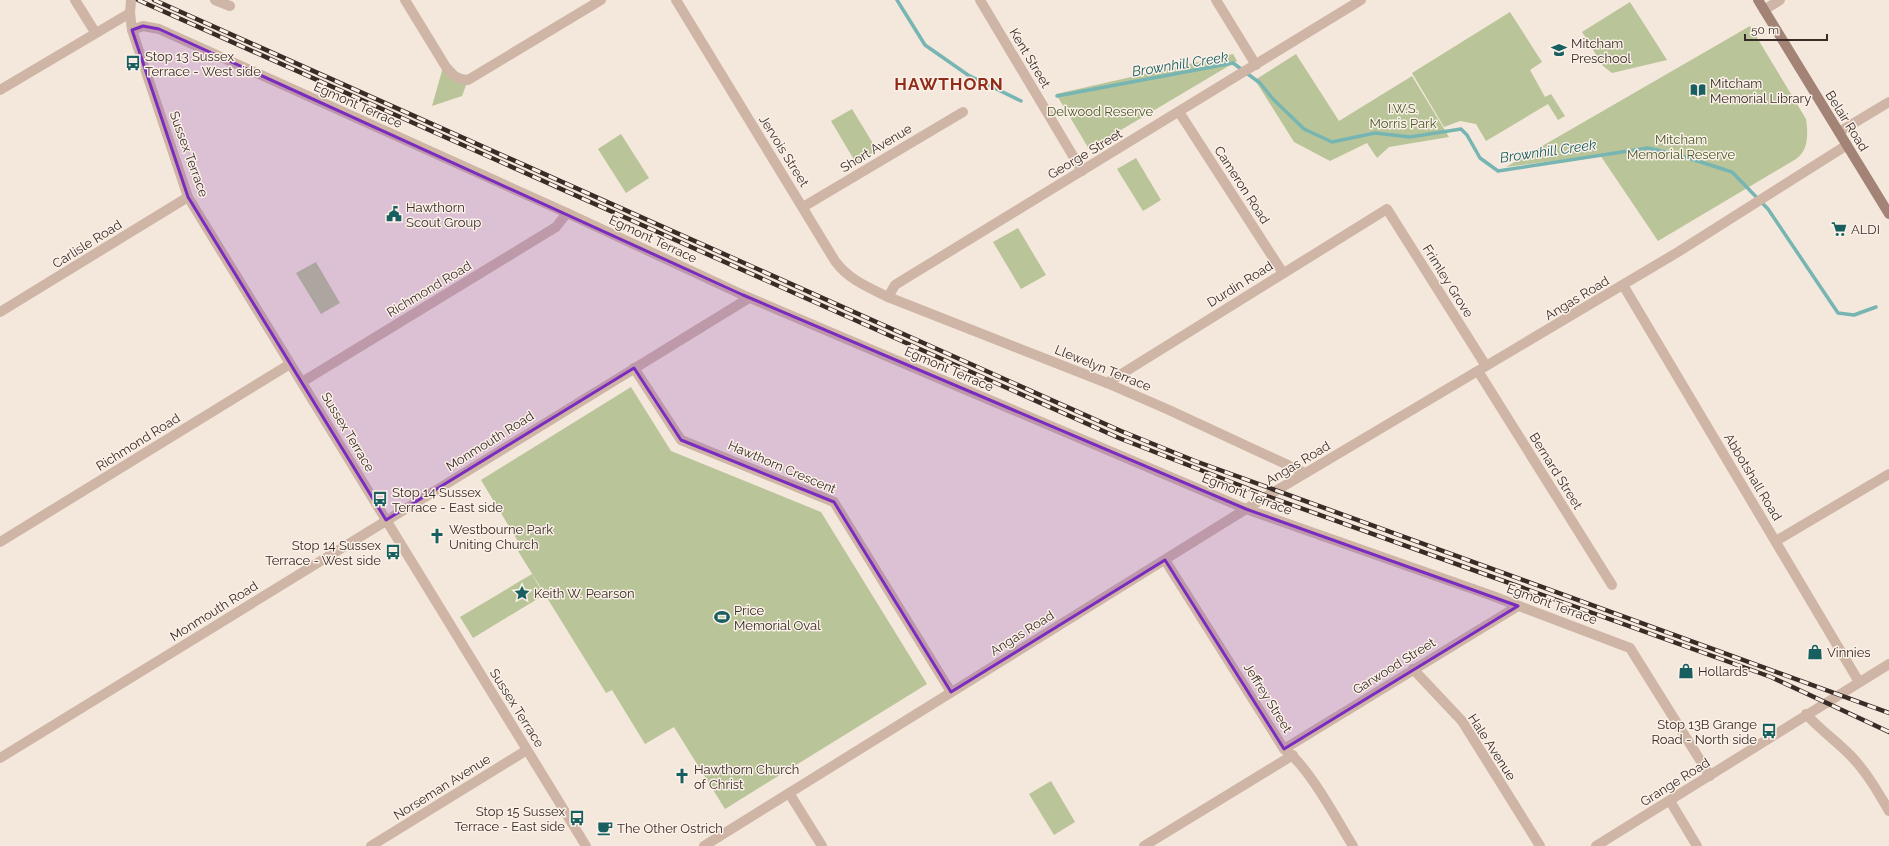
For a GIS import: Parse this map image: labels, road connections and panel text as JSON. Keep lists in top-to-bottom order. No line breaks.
{"streets":{"main road":["Belair Road"],"street":["Kent Street","Egmont Terrace","Short Avenue","Jervois Street","Sussex Terrace","George Street","Cameron Road","Carlisle Road","Frimley Grove","Durdin Road","Richmond Road","Angas Road","Llewelyn Terrace","Monmouth Road","Hawthorn Crescent","Bernard Street","Abbotshall Road","Garwood Street","Jeffrey Street","Hale Avenue","Grange Road","Norseman Avenue"]},"crossings":[["Kent Street","George Street"],["Egmont Terrace","Sussex Terrace"],["Egmont Terrace","Richmond Road"],["Egmont Terrace","Angas Road"],["Egmont Terrace","Monmouth Road"],["Egmont Terrace","Garwood Street"],["Egmont Terrace","Grange Road"],["Belair Road","Angas Road"],["Short Avenue","Jervois Street"],["Jervois Street","George Street"],["Jervois Street","Llewelyn Terrace"],["Sussex Terrace","Carlisle Road"],["Sussex Terrace","Richmond Road"],["Sussex Terrace","Monmouth Road"],["Sussex Terrace","Norseman Avenue"],["George Street","Cameron Road"],["George Street","Llewelyn Terrace"],["Cameron Road","Durdin Road"],["Frimley Grove","Durdin Road"],["Frimley Grove","Angas Road"],["Frimley Grove","Bernard Street"],["Durdin Road","Llewelyn Terrace"],["Angas Road","Llewelyn Terrace"],["Angas Road","Hawthorn Crescent"],["Angas Road","Bernard Street"],["Angas Road","Abbotshall Road"],["Angas Road","Jeffrey Street"],["Monmouth Road","Hawthorn Crescent"],["Abbotshall Road","Grange Road"],["Garwood Street","Jeffrey Street"],["Garwood Street","Hale Avenue"]],"districts":["HAWTHORN"],"water":["Brownhill Creek"],"parks":["I.W.S. Morris Park","Delwood Reserve","Mitcham Memorial Reserve"],"places":{"school or university":["Mitcham Preschool"],"bus stop":["Stop 13 Sussex Terrace - West side","Stop 14 Sussex Terrace - East side","Stop 14 Sussex Terrace - West side","Stop 13B Grange Road - North side","Stop 15 Sussex Terrace - East side"],"library":["Mitcham Memorial Library"],"public building":["Hawthorn Scout Group"],"supermarket":["ALDI"],"church":["Westbourne Park Uniting Church","Hawthorn Church of Christ"],"place":["Keith W. Pearson"],"sports":["Price Memorial Oval"],"shop":["Vinnies","Hollards"],"cafe":["The Other Ostrich"]},"scale_bar":"50 m"}
